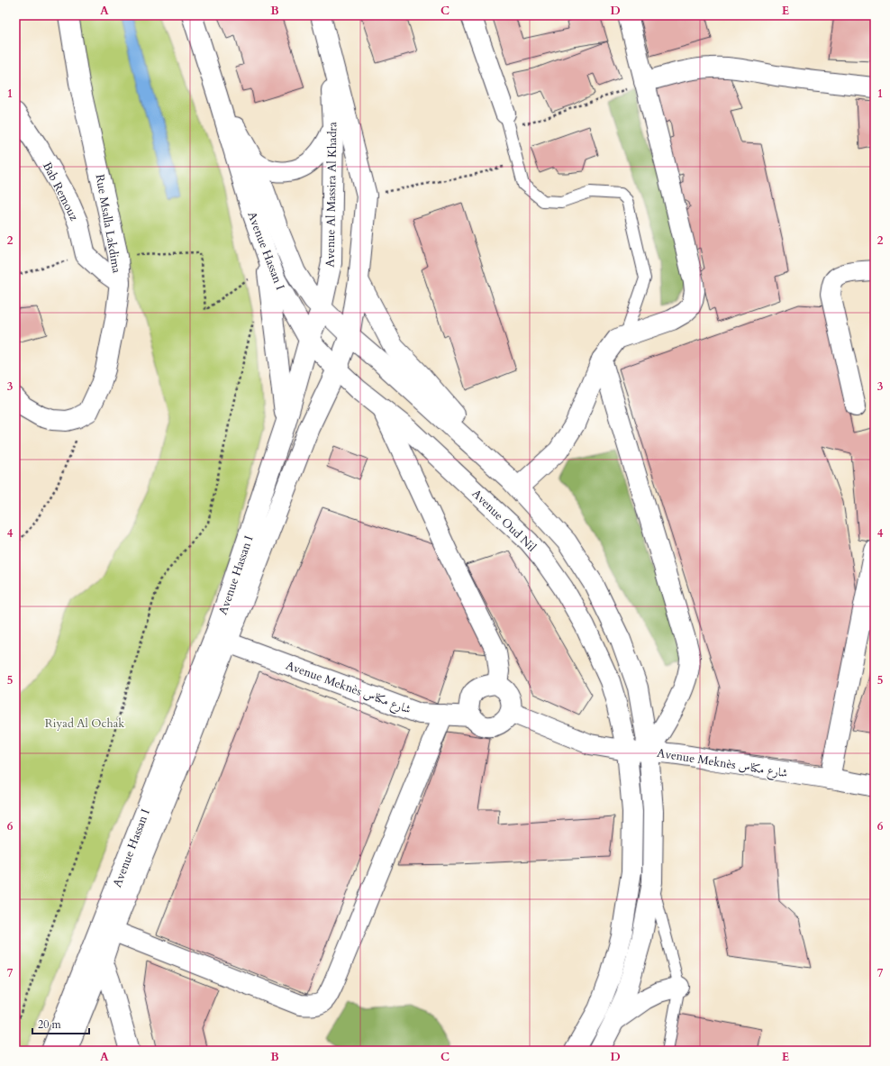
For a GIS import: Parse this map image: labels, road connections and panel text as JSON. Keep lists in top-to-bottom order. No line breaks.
{"streets":{"main road":["Bab Remouz","Avenue Al Massira Al Khadra","Rue Msalla Lakdima","Avenue Hassan I","Avenue Oud Nil","Avenue Meknès شارع مكناس"]},"crossings":[["Bab Remouz","Rue Msalla Lakdima"],["Avenue Al Massira Al Khadra","Avenue Hassan I"],["Avenue Al Massira Al Khadra","Avenue Oud Nil"],["Avenue Hassan I","Avenue Oud Nil"],["Avenue Hassan I","Avenue Meknès شارع مكناس"],["Avenue Oud Nil","Avenue Meknès شارع مكناس"]],"parks":["Riyad Al Ochak"],"scale_bar":"20 m","grid":{"columns":["A","B","C","D","E"],"rows":["1","2","3","4","5","6","7"]}}
